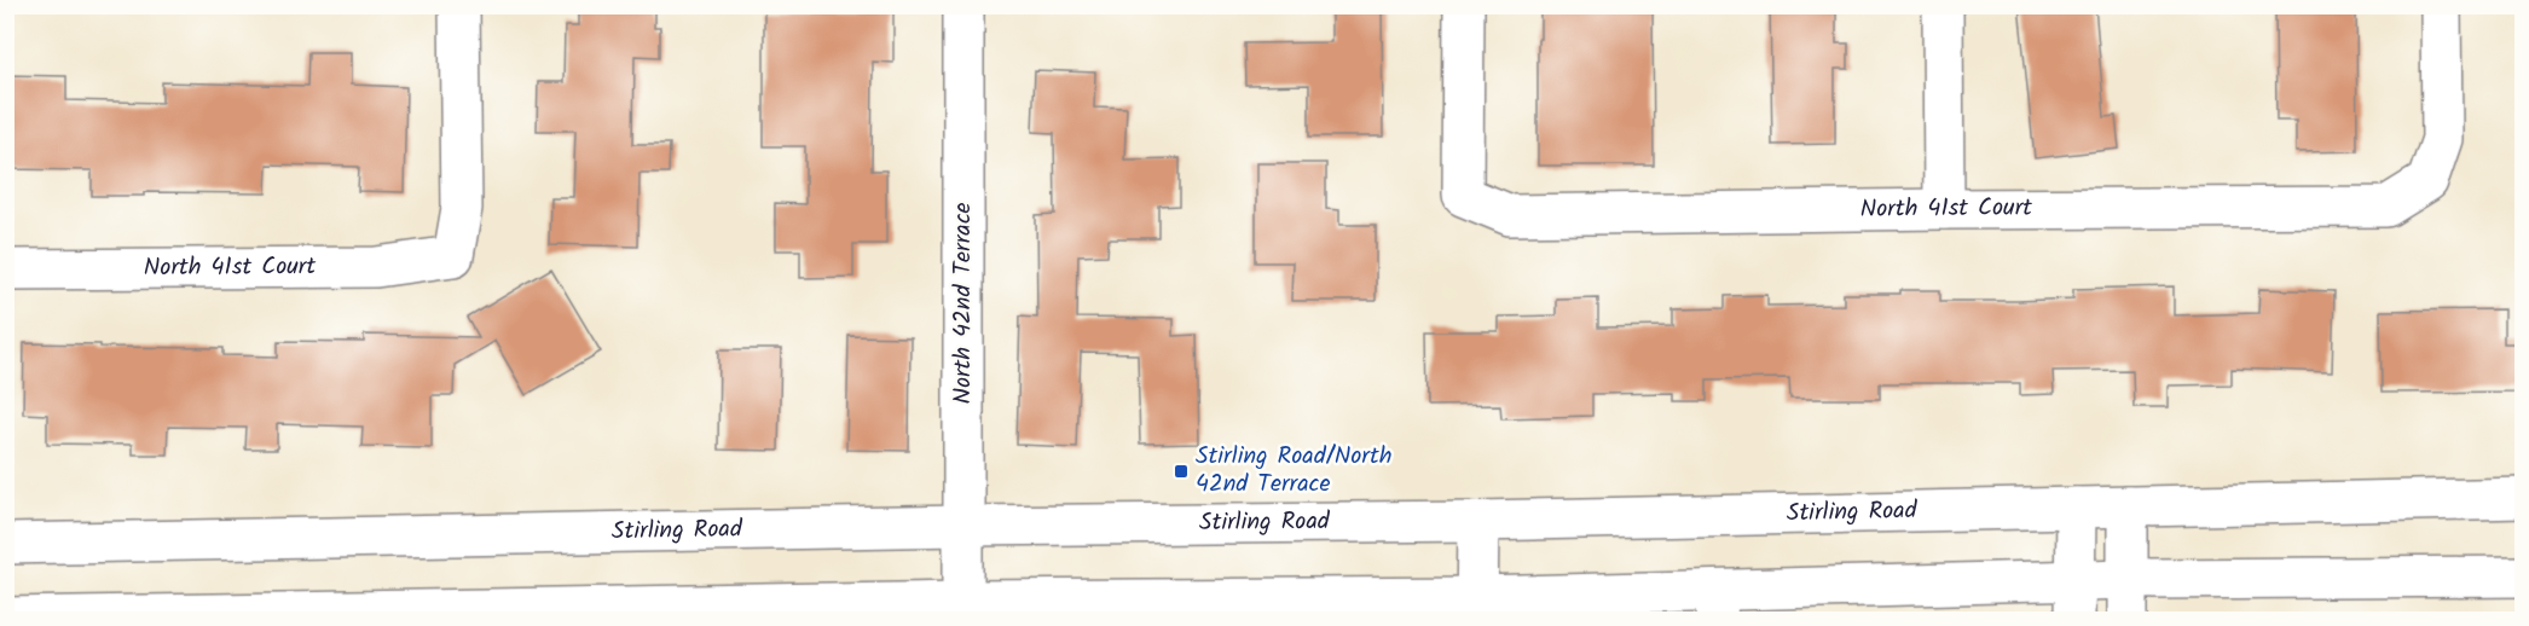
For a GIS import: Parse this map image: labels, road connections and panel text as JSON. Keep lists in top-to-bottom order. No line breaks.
{"streets":{"main road":["North 41st Court","North 42nd Terrace","Stirling Road"]},"crossings":[["North 42nd Terrace","Stirling Road"]],"places":{"transit":["Stirling Road/North 42nd Terrace"]}}
